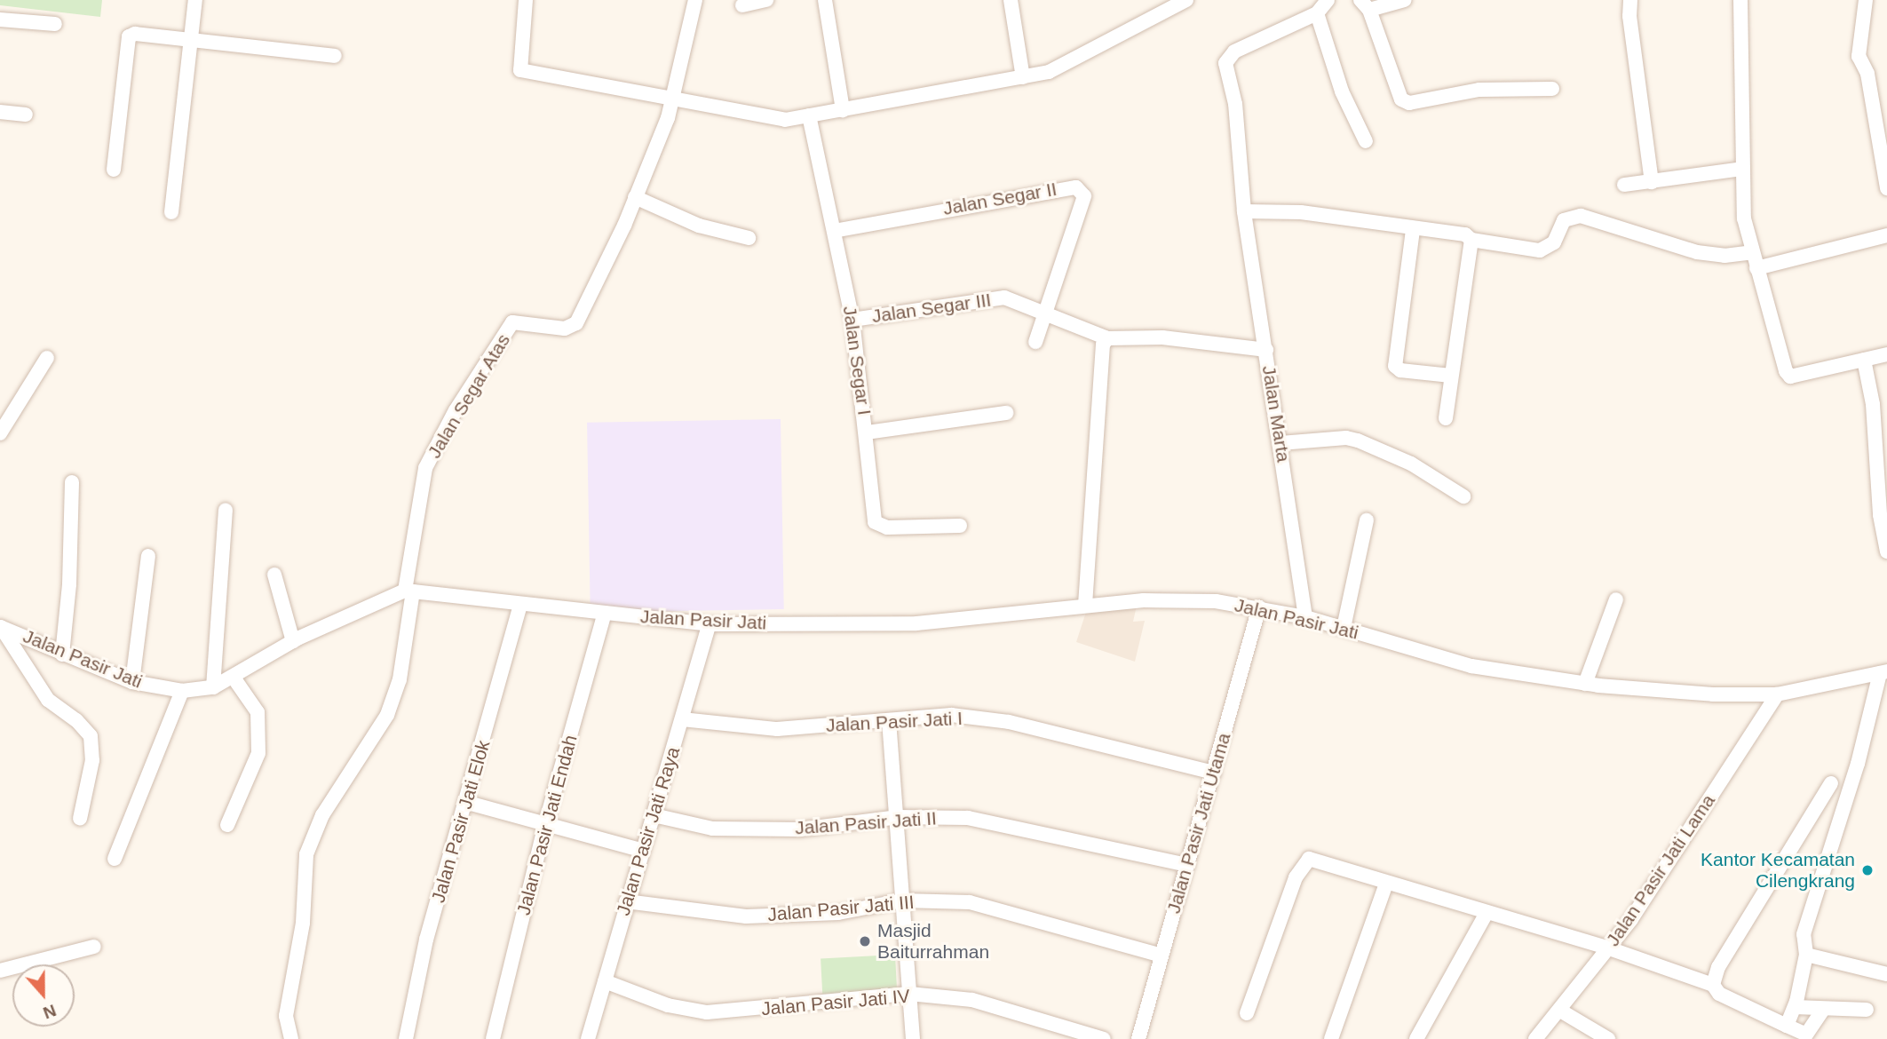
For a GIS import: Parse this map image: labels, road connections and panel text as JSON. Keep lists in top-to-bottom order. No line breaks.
{"streets":{"street":["Jalan Segar II","Jalan Segar III","Jalan Segar I","Jalan Segar Atas","Jalan Marta","Jalan Pasir Jati","Jalan Pasir Jati I","Jalan Pasir Jati Elok","Jalan Pasir Jati II","Jalan Pasir Jati Utama","Jalan Pasir Jati Endah","Jalan Pasir Jati Raya","Jalan Pasir Jati Lama","Jalan Pasir Jati III","Jalan Pasir Jati IV"]},"crossings":[["Jalan Segar II","Jalan Segar III"],["Jalan Segar II","Jalan Segar I"],["Jalan Segar III","Jalan Segar I"],["Jalan Segar Atas","Jalan Pasir Jati"],["Jalan Marta","Jalan Pasir Jati"],["Jalan Pasir Jati","Jalan Pasir Jati Elok"],["Jalan Pasir Jati","Jalan Pasir Jati Utama"],["Jalan Pasir Jati","Jalan Pasir Jati Endah"],["Jalan Pasir Jati","Jalan Pasir Jati Raya"],["Jalan Pasir Jati I","Jalan Pasir Jati Utama"],["Jalan Pasir Jati I","Jalan Pasir Jati Raya"],["Jalan Pasir Jati II","Jalan Pasir Jati Utama"],["Jalan Pasir Jati II","Jalan Pasir Jati Raya"],["Jalan Pasir Jati Utama","Jalan Pasir Jati III"],["Jalan Pasir Jati Raya","Jalan Pasir Jati III"],["Jalan Pasir Jati Raya","Jalan Pasir Jati IV"]],"places":["Kantor Kecamatan Cilengkrang","Masjid Baiturrahman"],"north":"bottom"}
